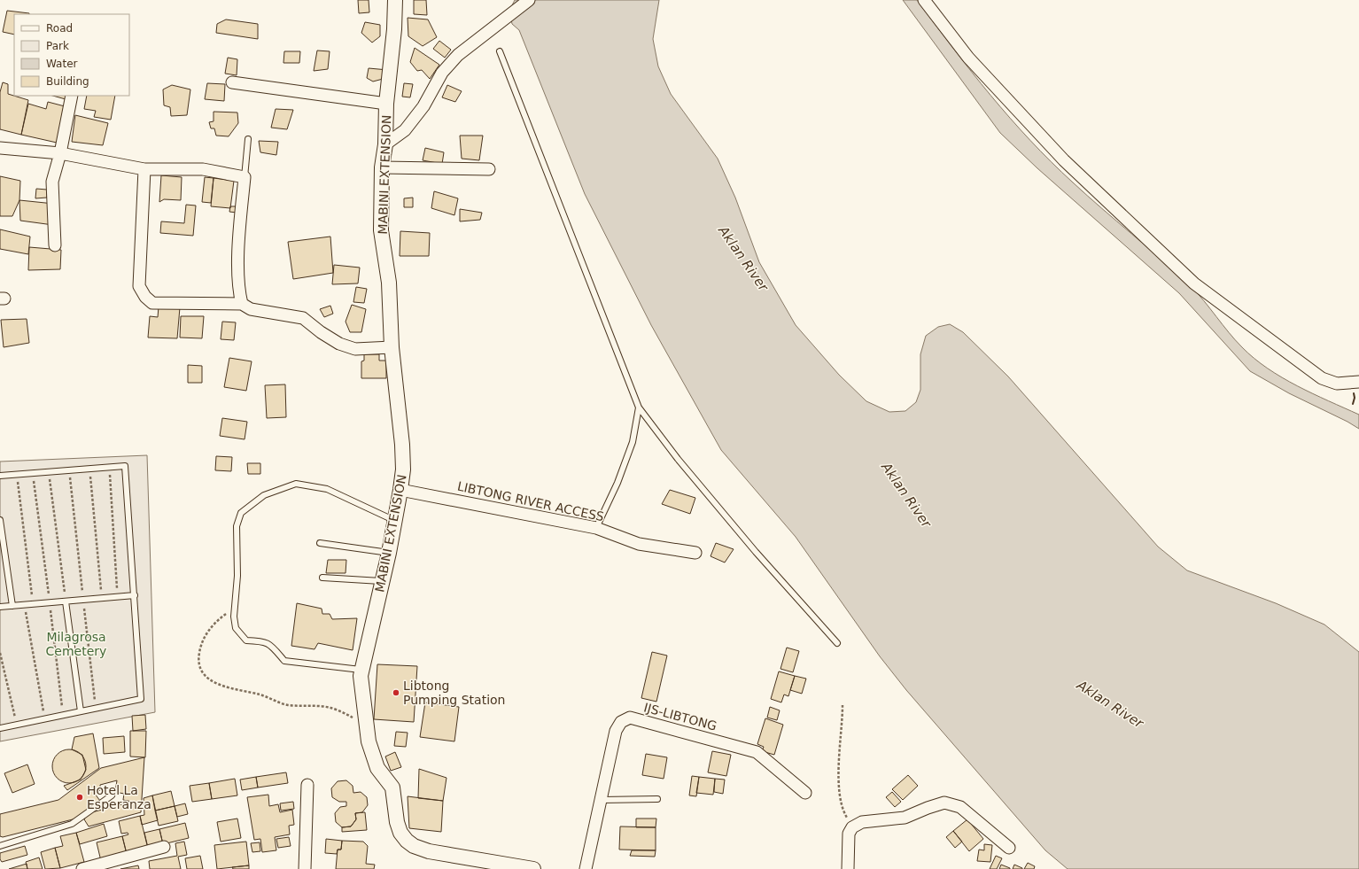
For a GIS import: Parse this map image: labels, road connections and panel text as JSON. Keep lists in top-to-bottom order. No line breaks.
{"streets":{"street":["MABINI EXTENSION","LIBTONG RIVER ACCESS","IJS-LIBTONG"]},"crossings":[["MABINI EXTENSION","LIBTONG RIVER ACCESS"]],"water":["Aklan River"],"parks":["Milagrosa Cemetery"],"places":["Libtong Pumping Station","Hotel La Esperanza"],"legend":["Road","Park","Water","Building"]}
